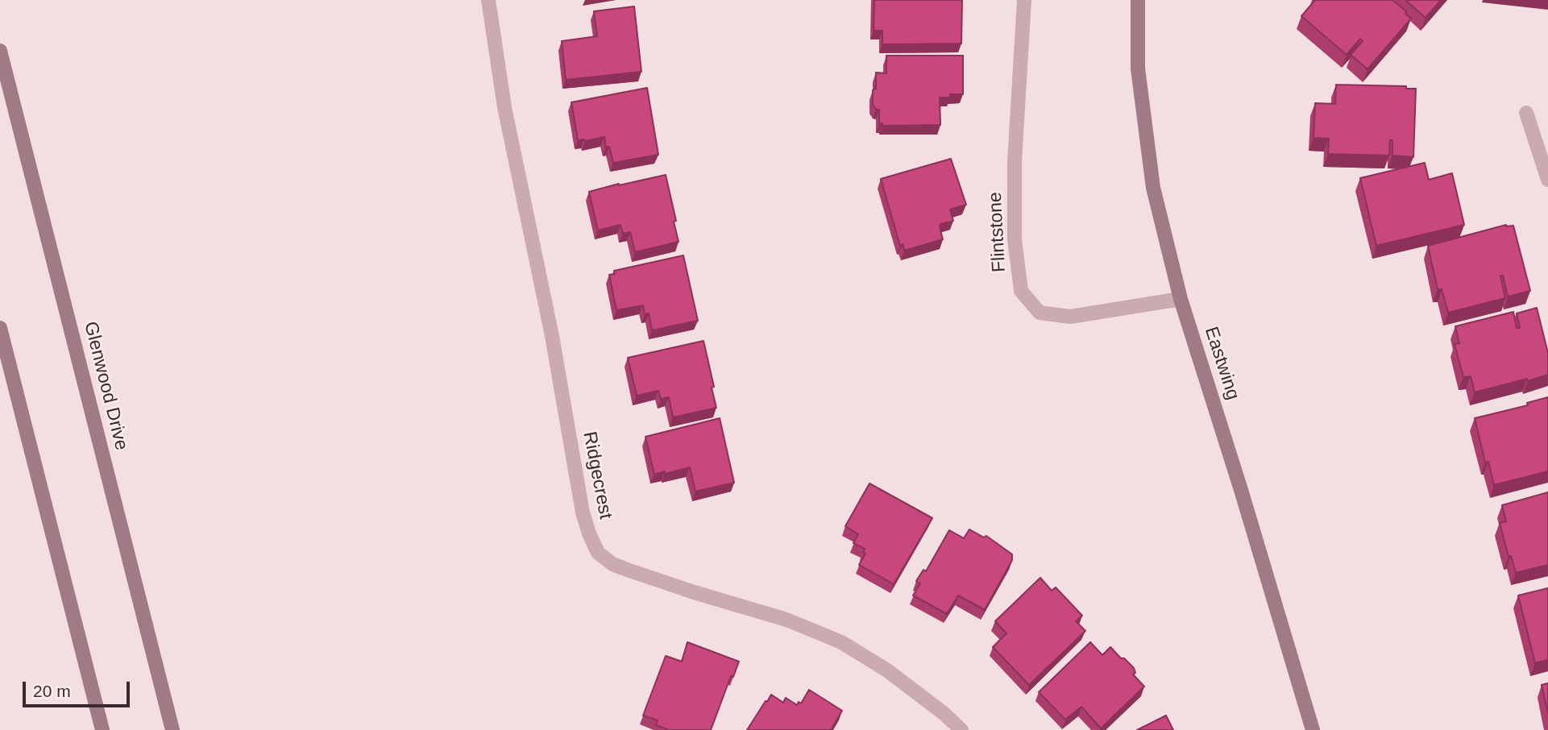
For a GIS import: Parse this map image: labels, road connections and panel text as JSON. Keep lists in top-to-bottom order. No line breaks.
{"streets":{"main road":["Eastwing","Glenwood Drive"],"street":["Flintstone","Ridgecrest"]},"crossings":[["Flintstone","Eastwing"]],"scale_bar":"20 m"}
